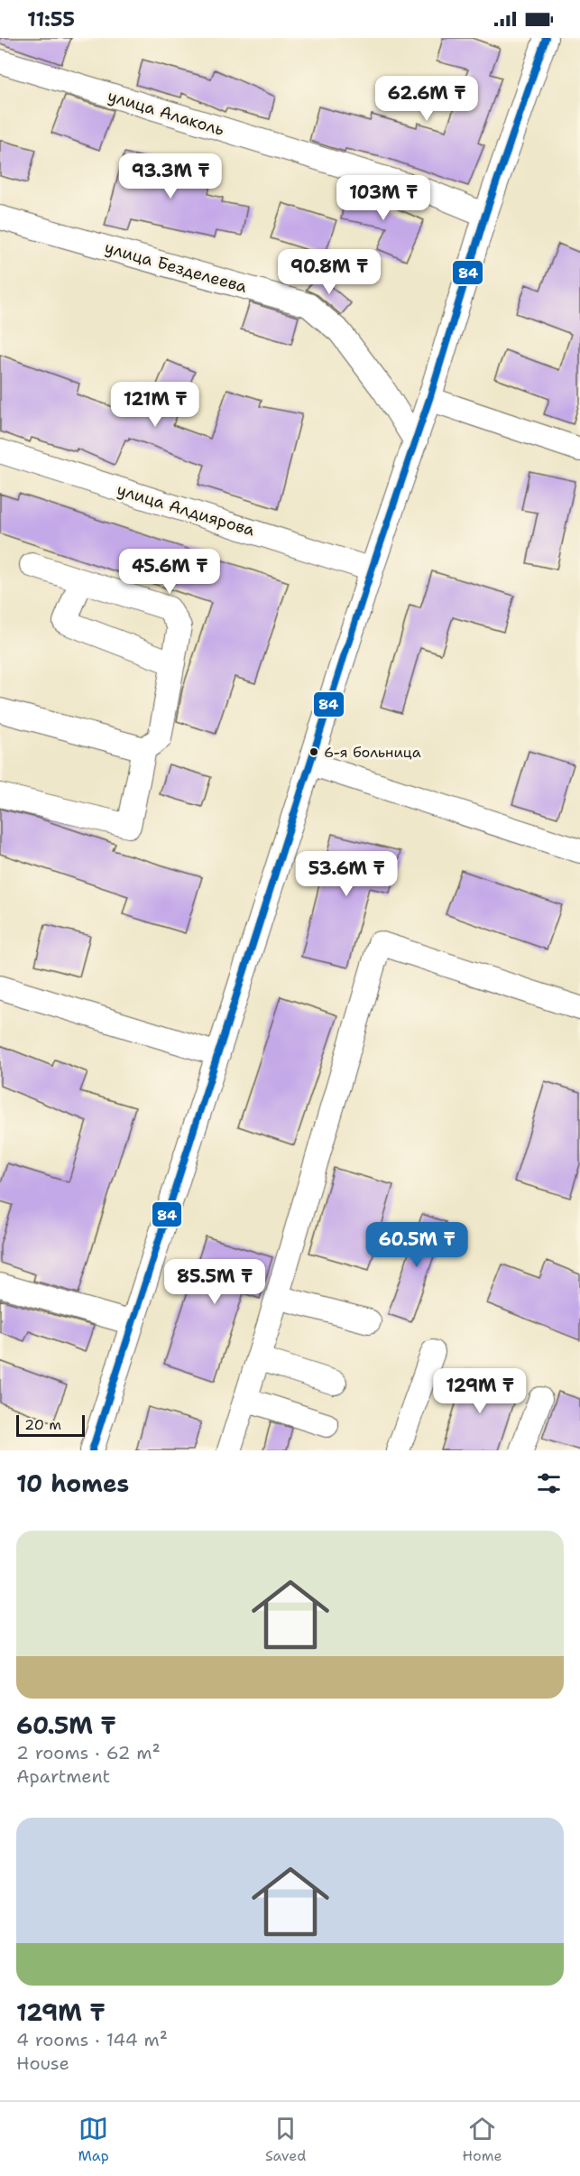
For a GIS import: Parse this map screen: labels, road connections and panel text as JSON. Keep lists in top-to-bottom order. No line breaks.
{"streets":{"street":["улица Алаколь","улица Безделеева","улица Алдиярова"]},"places":["6-я больница"],"lines":["transit line 84"],"scale_bar":"20 m","page":{"status":"11:55","price":["62.6M ₸","93.3M ₸","103M ₸","90.8M ₸","121M ₸","45.6M ₸","53.6M ₸","60.5M ₸","85.5M ₸","129M ₸"],"scale":"20 m","heading":"10 homes","list":[{"name":"60.5M ₸","note":"2 rooms · 62 m² · Apartment"},{"name":"129M ₸","note":"4 rooms · 144 m² · House"}],"tabs":["Map","Saved","Home"]}}
